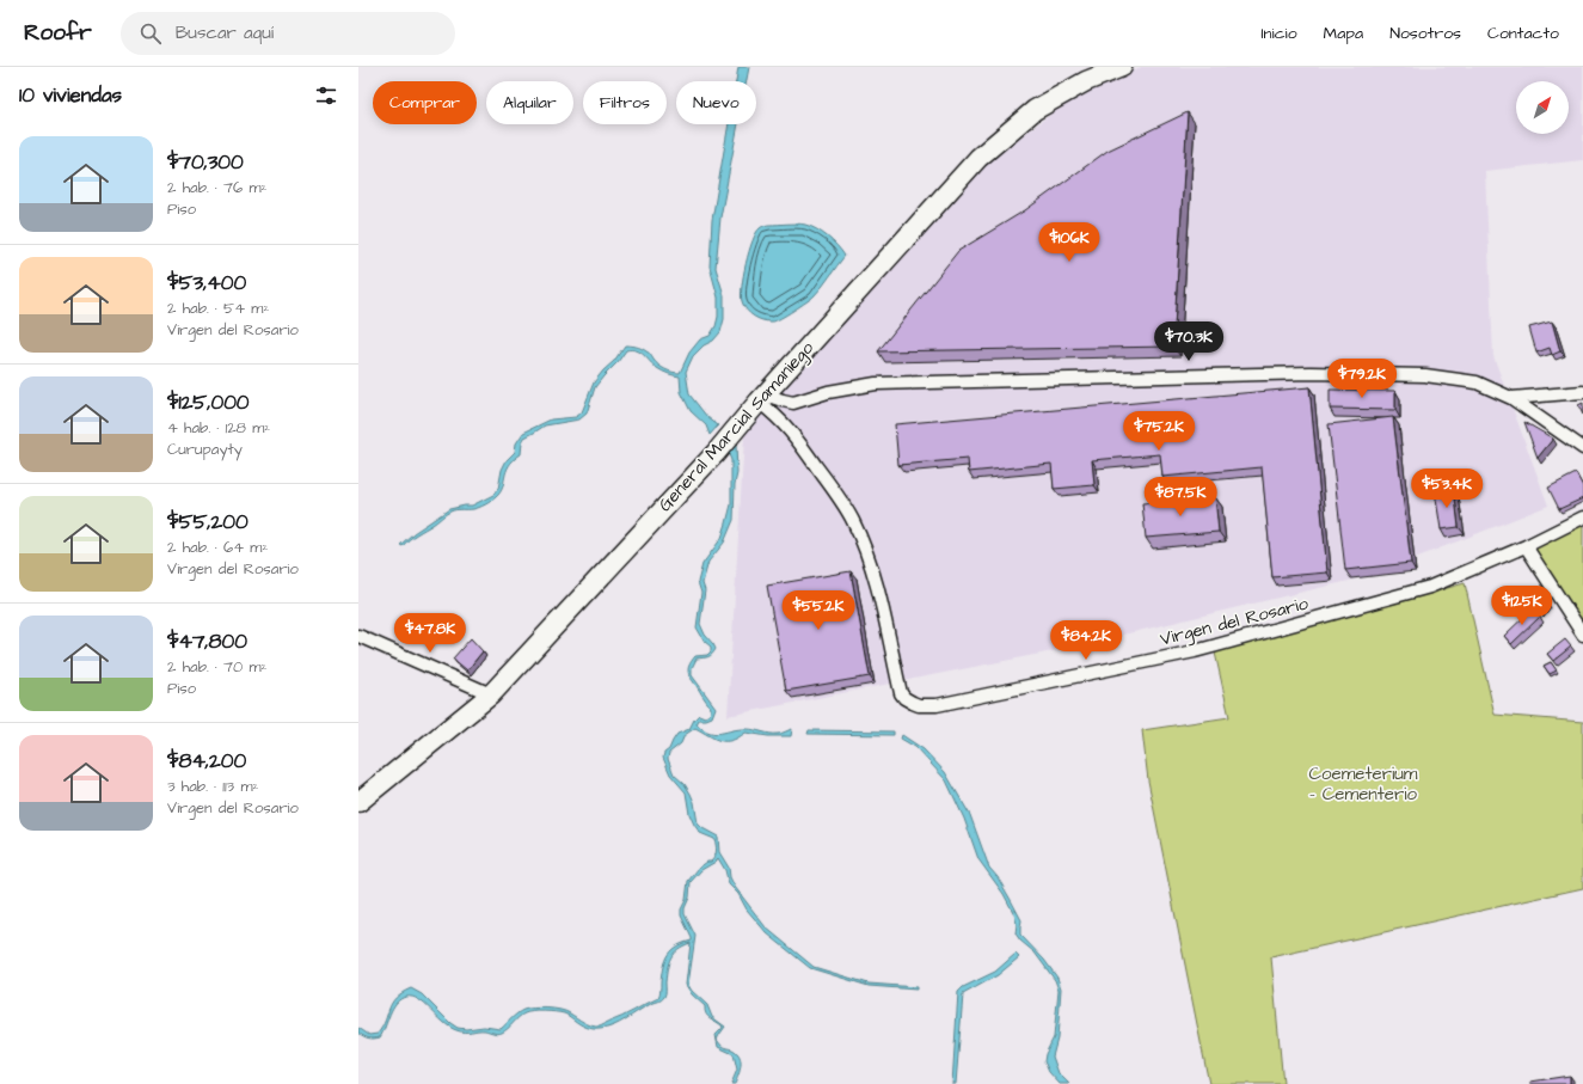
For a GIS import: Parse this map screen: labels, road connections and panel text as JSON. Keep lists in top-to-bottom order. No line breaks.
{"streets":{"main road":["General Marcial Samaniego"],"street":["Virgen del Rosario"]},"crossings":[["General Marcial Samaniego","Virgen del Rosario"]],"parks":["Coemeterium - Cementerio"],"north":"top right","page":{"header":"Roofr","search":"Buscar aquí","nav":["Inicio","Mapa","Nosotros","Contacto"],"heading":"10 viviendas","chip":["Comprar","Alquilar","Filtros","Nuevo"],"list":[{"name":"$70,300","note":"2 hab. · 76 m² · Piso"},{"name":"$53,400","note":"2 hab. · 54 m² · Virgen del Rosario"},{"name":"$125,000","note":"4 hab. · 128 m² · Curupayty"},{"name":"$55,200","note":"2 hab. · 64 m² · Virgen del Rosario"},{"name":"$47,800","note":"2 hab. · 70 m² · Piso"},{"name":"$84,200","note":"3 hab. · 113 m² · Virgen del Rosario"}],"price":["$106K","$70.3K","$79.2K","$75.2K","$53.4K","$87.5K","$125K","$55.2K","$47.8K","$84.2K"]}}
